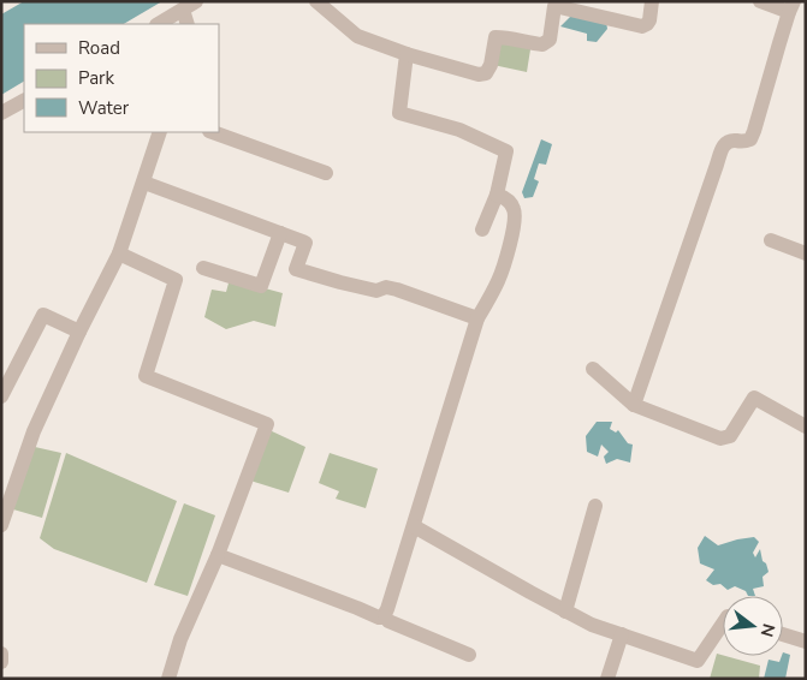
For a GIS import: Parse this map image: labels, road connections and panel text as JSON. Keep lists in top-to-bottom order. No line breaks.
{"legend":["Road","Park","Water"],"north":"right"}
